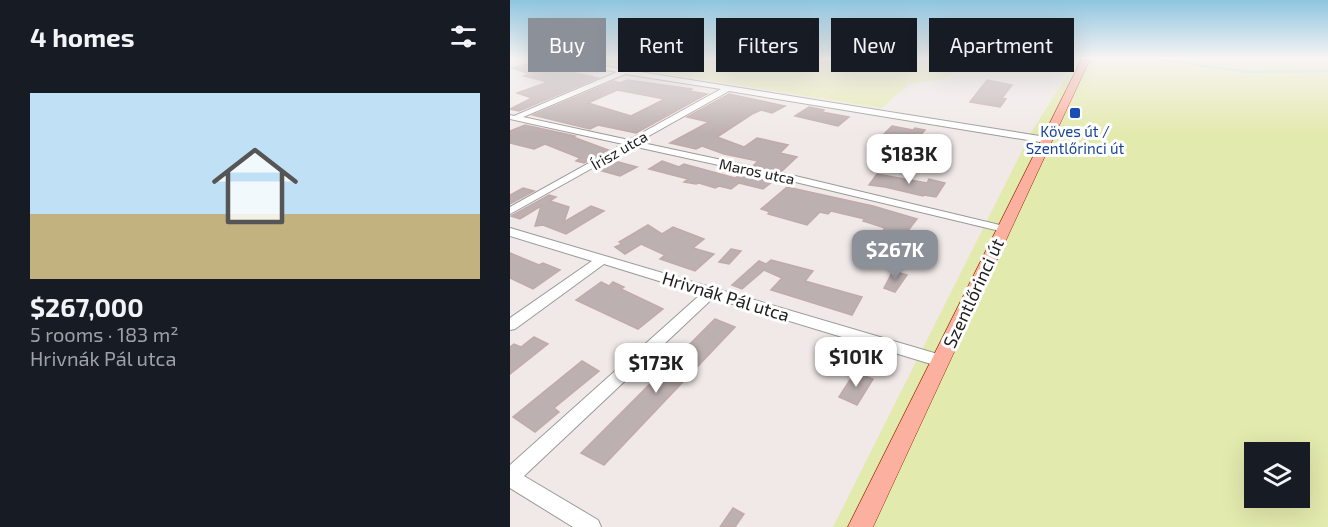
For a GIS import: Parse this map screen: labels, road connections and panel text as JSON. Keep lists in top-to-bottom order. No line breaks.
{"streets":{"main road":["Szentlőrinci út"],"street":["Írisz utca","Maros utca","Hrivnák Pál utca"]},"crossings":[["Írisz utca","Maros utca"],["Maros utca","Szentlőrinci út"],["Szentlőrinci út","Hrivnák Pál utca"]],"places":{"transit":["Köves út / Szentlőrinci út"]},"page":{"heading":"4 homes","chip":["Buy","Rent","Filters","New","Apartment"],"list":[{"name":"$267,000","note":"5 rooms · 183 m² · Hrivnák Pál utca"}],"price":["$183K","$267K","$101K","$173K"]}}
